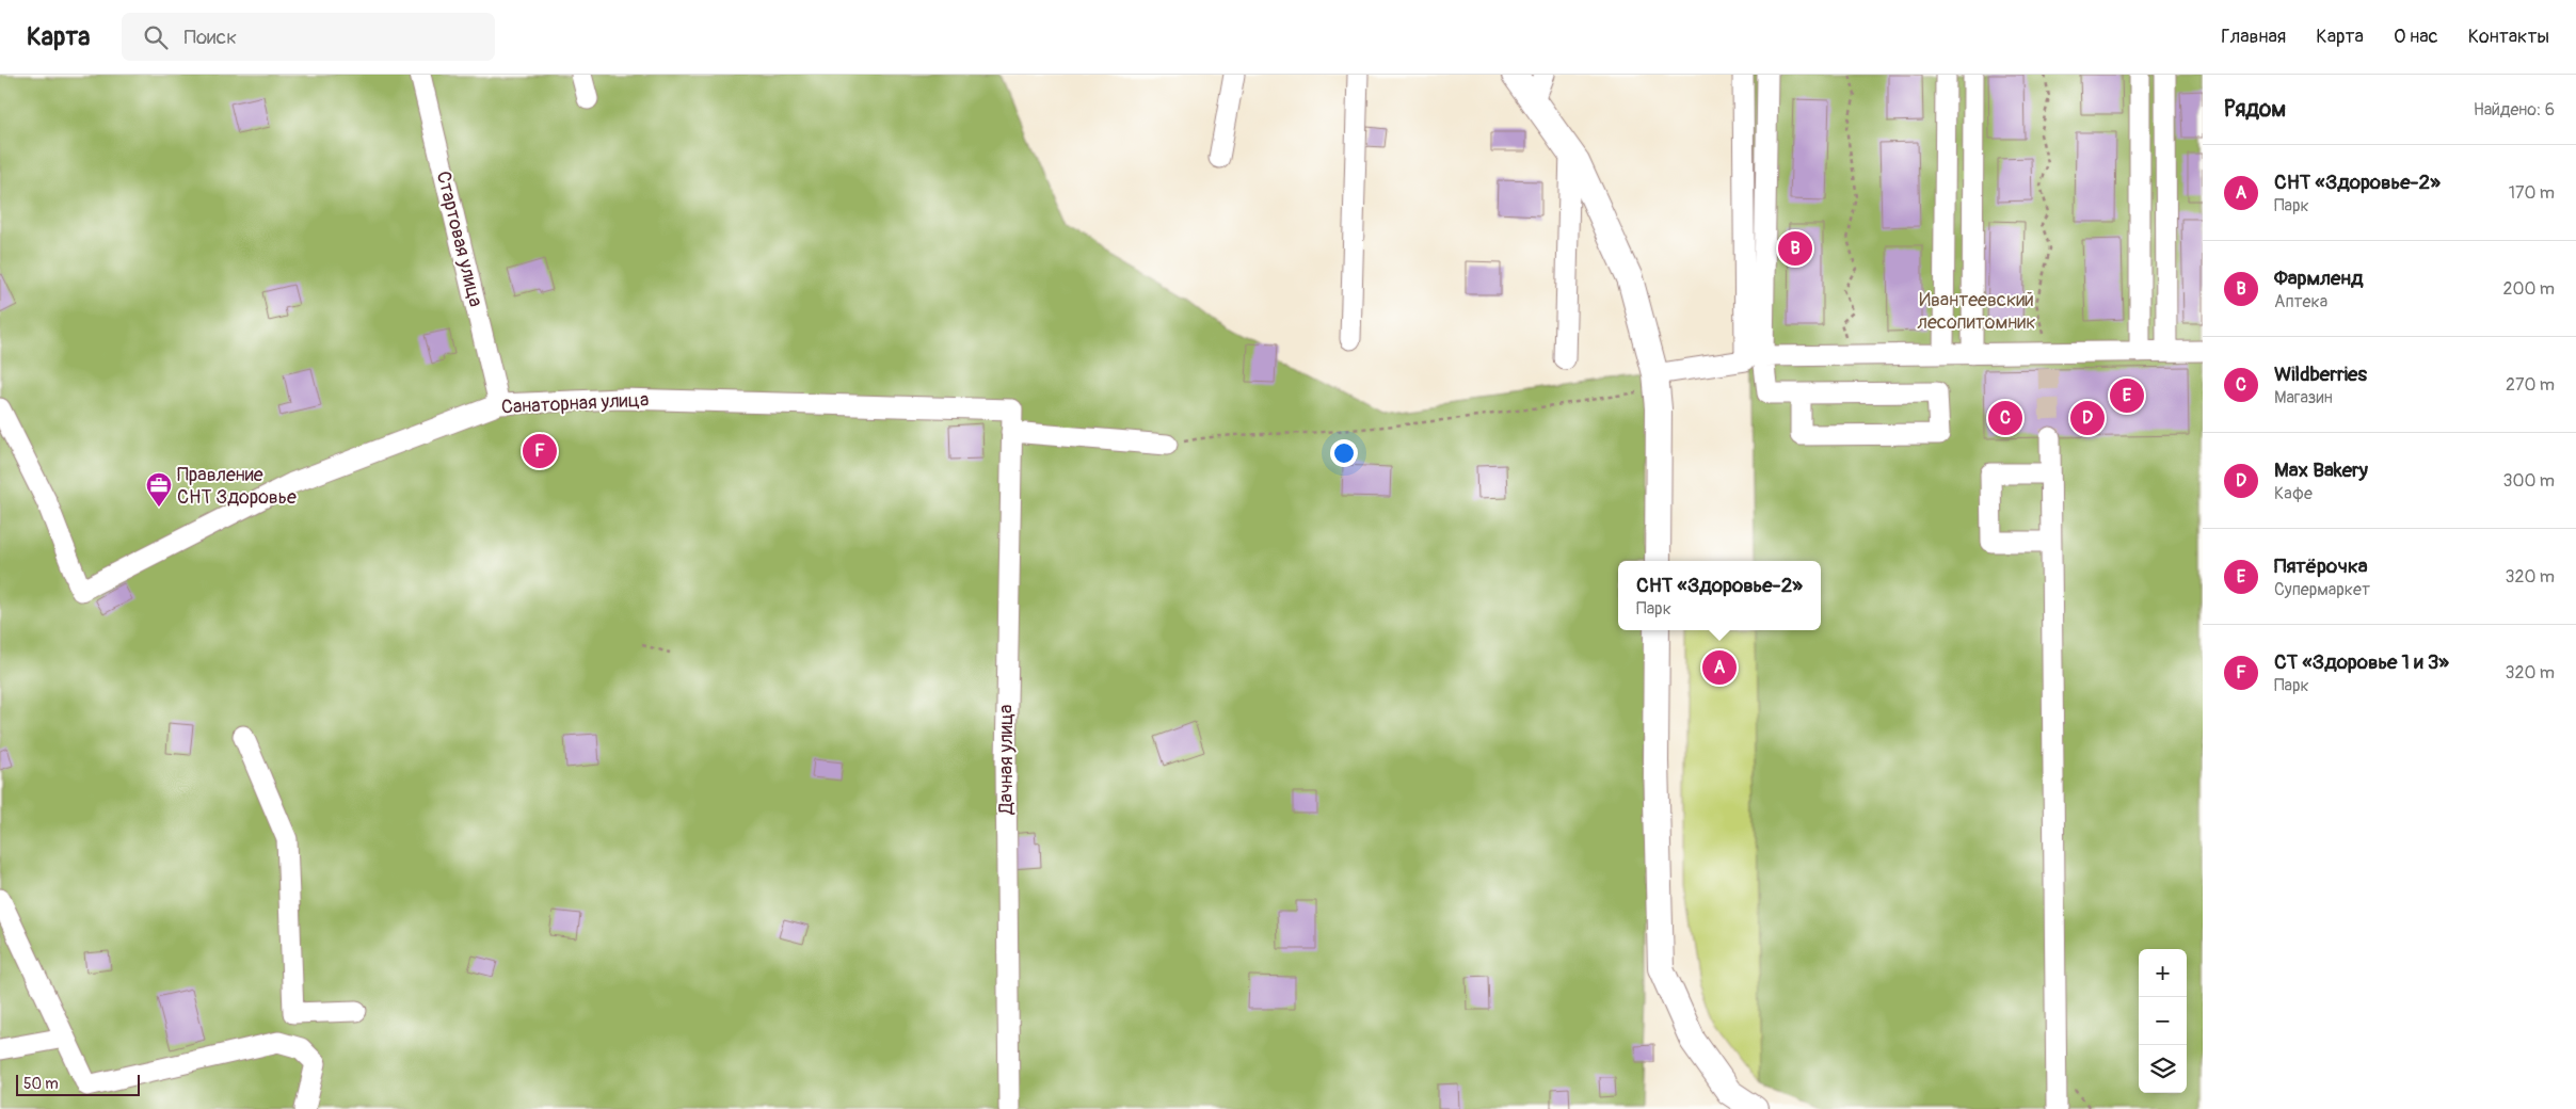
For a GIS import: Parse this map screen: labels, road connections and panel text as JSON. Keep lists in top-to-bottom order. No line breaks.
{"streets":{"street":["Стартовая улица","Санаторная улица","Дачная улица"]},"crossings":[["Стартовая улица","Санаторная улица"],["Санаторная улица","Дачная улица"]],"parks":["Ивантеевский лесопитомник"],"places":{"office":["Правление СНТ Здоровье"]},"scale_bar":"50 m","page":{"header":"Карта","search":"Поиск","nav":["Главная","Карта","О нас","Контакты"],"heading":["Рядом","Найдено: 6"],"list":[{"mark":"A","name":"СНТ «Здоровье-2»","note":"Парк","value":"170 m"},{"mark":"B","name":"Фармленд","note":"Аптека","value":"200 m"},{"mark":"C","name":"Wildberries","note":"Магазин","value":"270 m"},{"mark":"D","name":"Max Bakery","note":"Кафе","value":"300 m"},{"mark":"E","name":"Пятёрочка","note":"Супермаркет","value":"320 m"},{"mark":"F","name":"СТ «Здоровье 1 и 3»","note":"Парк","value":"320 m"}],"pins":["B","E","C","D","F","A"],"popup":["СНТ «Здоровье-2»","Парк"],"map_buttons":["+","−"],"scale":"50 m"}}
